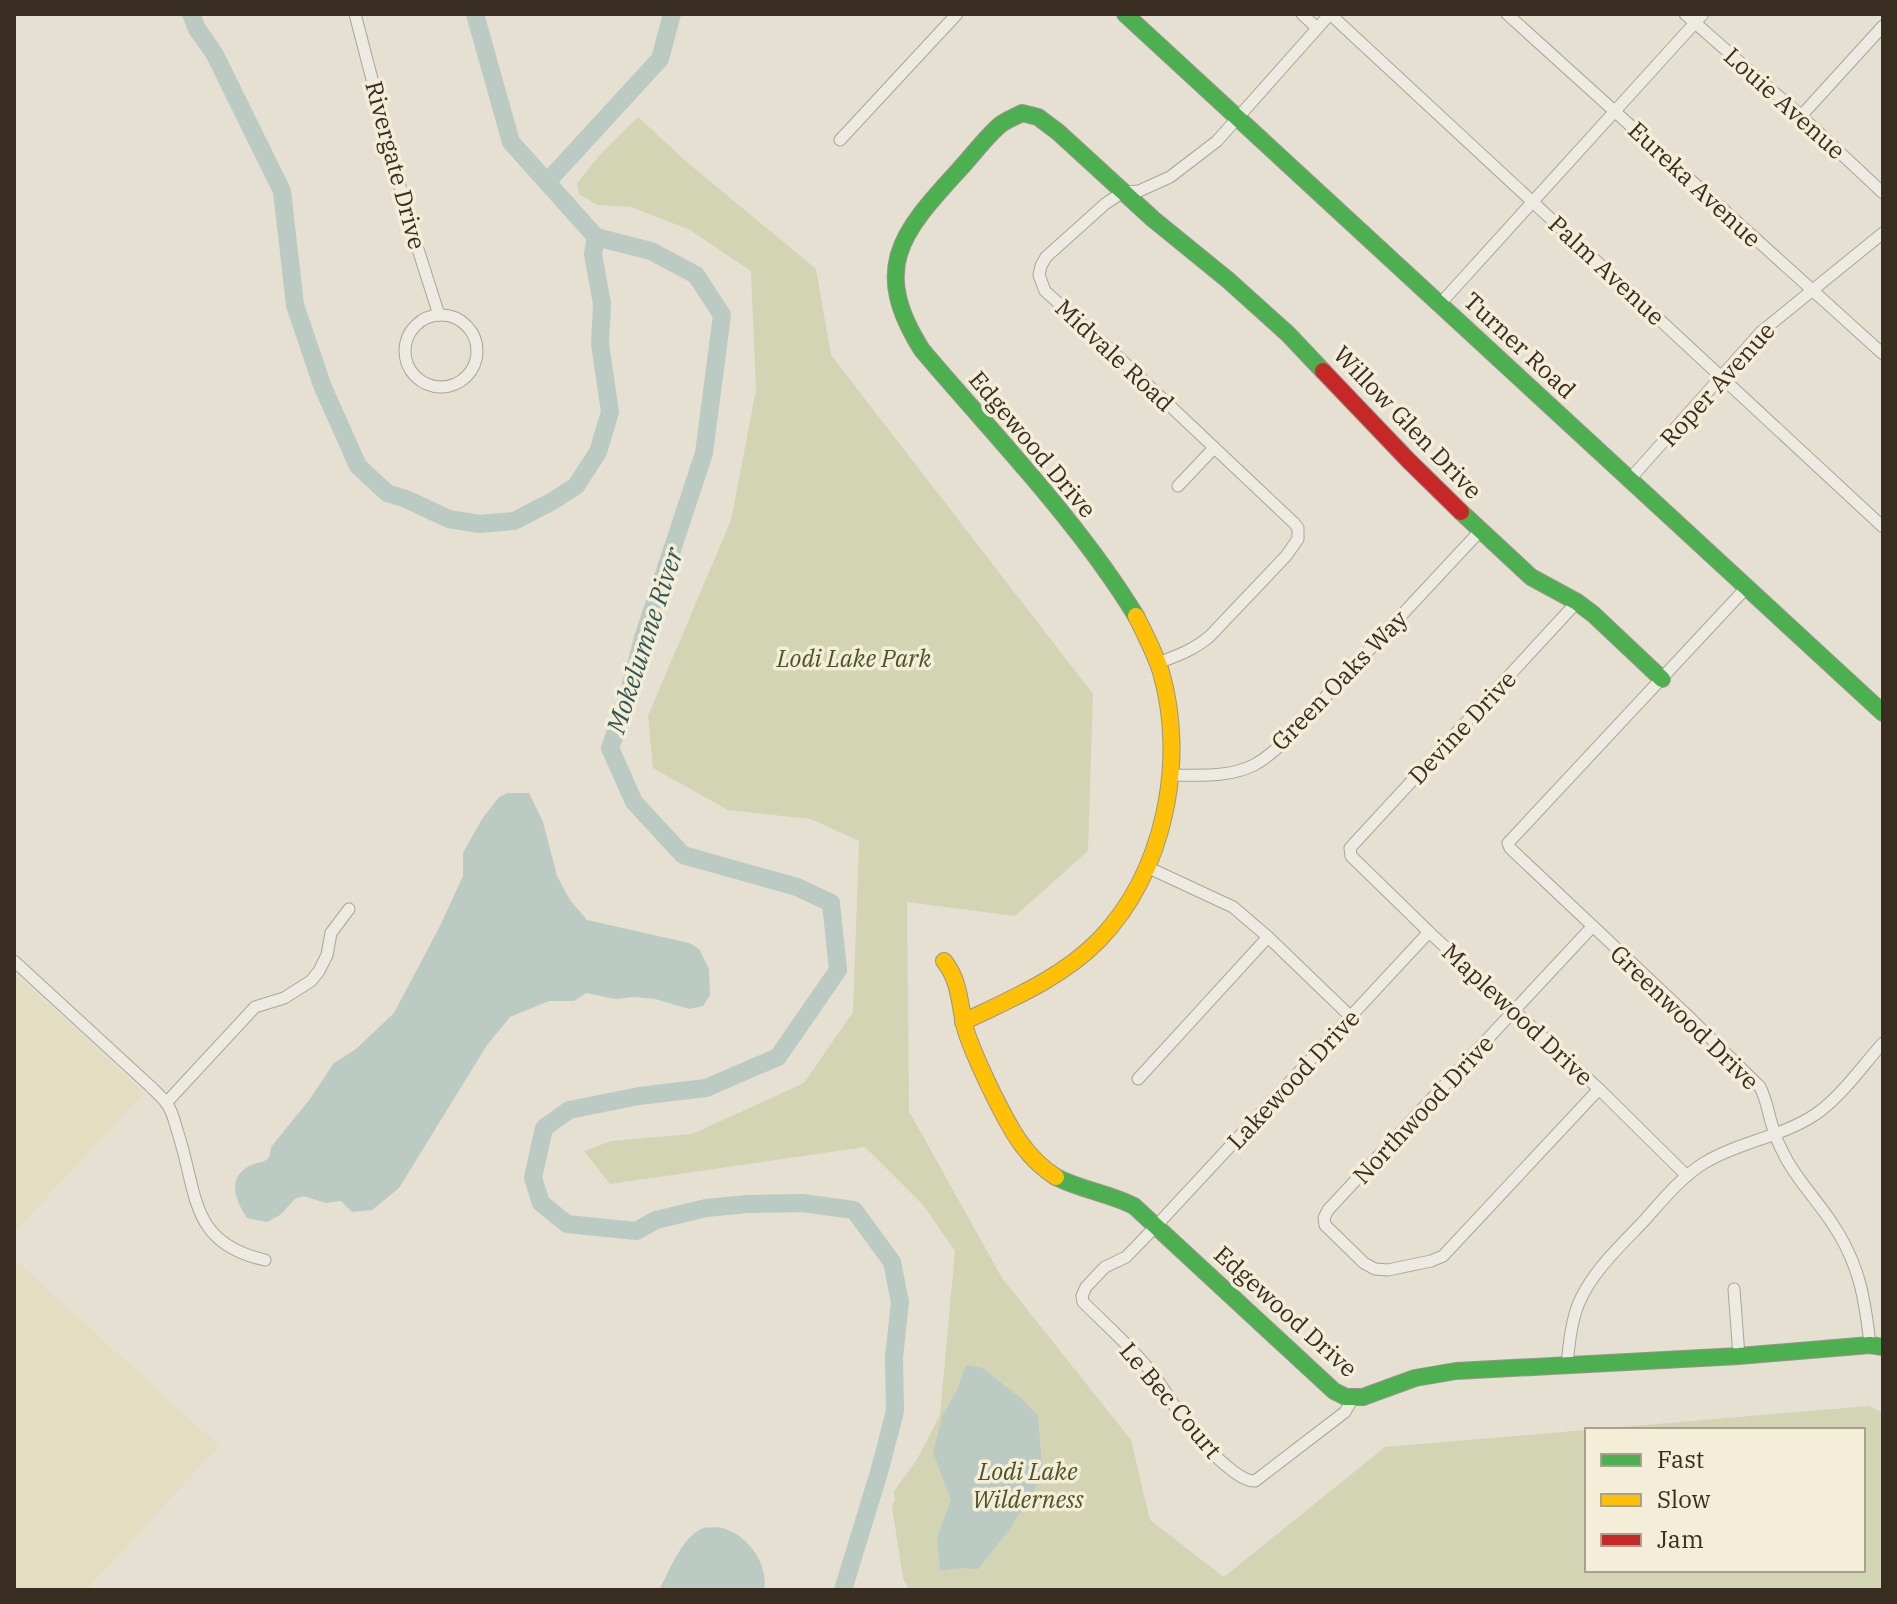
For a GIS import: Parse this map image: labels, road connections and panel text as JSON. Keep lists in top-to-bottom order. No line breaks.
{"streets":{"street":["Louie Avenue","Rivergate Drive","Eureka Avenue","Palm Avenue","Turner Road","Midvale Road","Roper Avenue","Willow Glen Drive","Edgewood Drive","Green Oaks Way","Devine Drive","Maplewood Drive","Greenwood Drive","Lakewood Drive","Northwood Drive","Le Bec Court"]},"crossings":[["Eureka Avenue","Roper Avenue"],["Palm Avenue","Roper Avenue"],["Turner Road","Roper Avenue"],["Midvale Road","Willow Glen Drive"],["Midvale Road","Edgewood Drive"],["Willow Glen Drive","Edgewood Drive"],["Willow Glen Drive","Green Oaks Way"],["Willow Glen Drive","Devine Drive"],["Willow Glen Drive","Greenwood Drive"],["Edgewood Drive","Green Oaks Way"],["Edgewood Drive","Greenwood Drive"],["Edgewood Drive","Lakewood Drive"],["Edgewood Drive","Le Bec Court"],["Devine Drive","Maplewood Drive"],["Maplewood Drive","Lakewood Drive"],["Maplewood Drive","Northwood Drive"],["Greenwood Drive","Northwood Drive"],["Lakewood Drive","Le Bec Court"]],"water":["Mokelumne River"],"parks":["Lodi Lake Park","Lodi Lake Wilderness"],"legend":["Fast","Slow","Jam"]}
